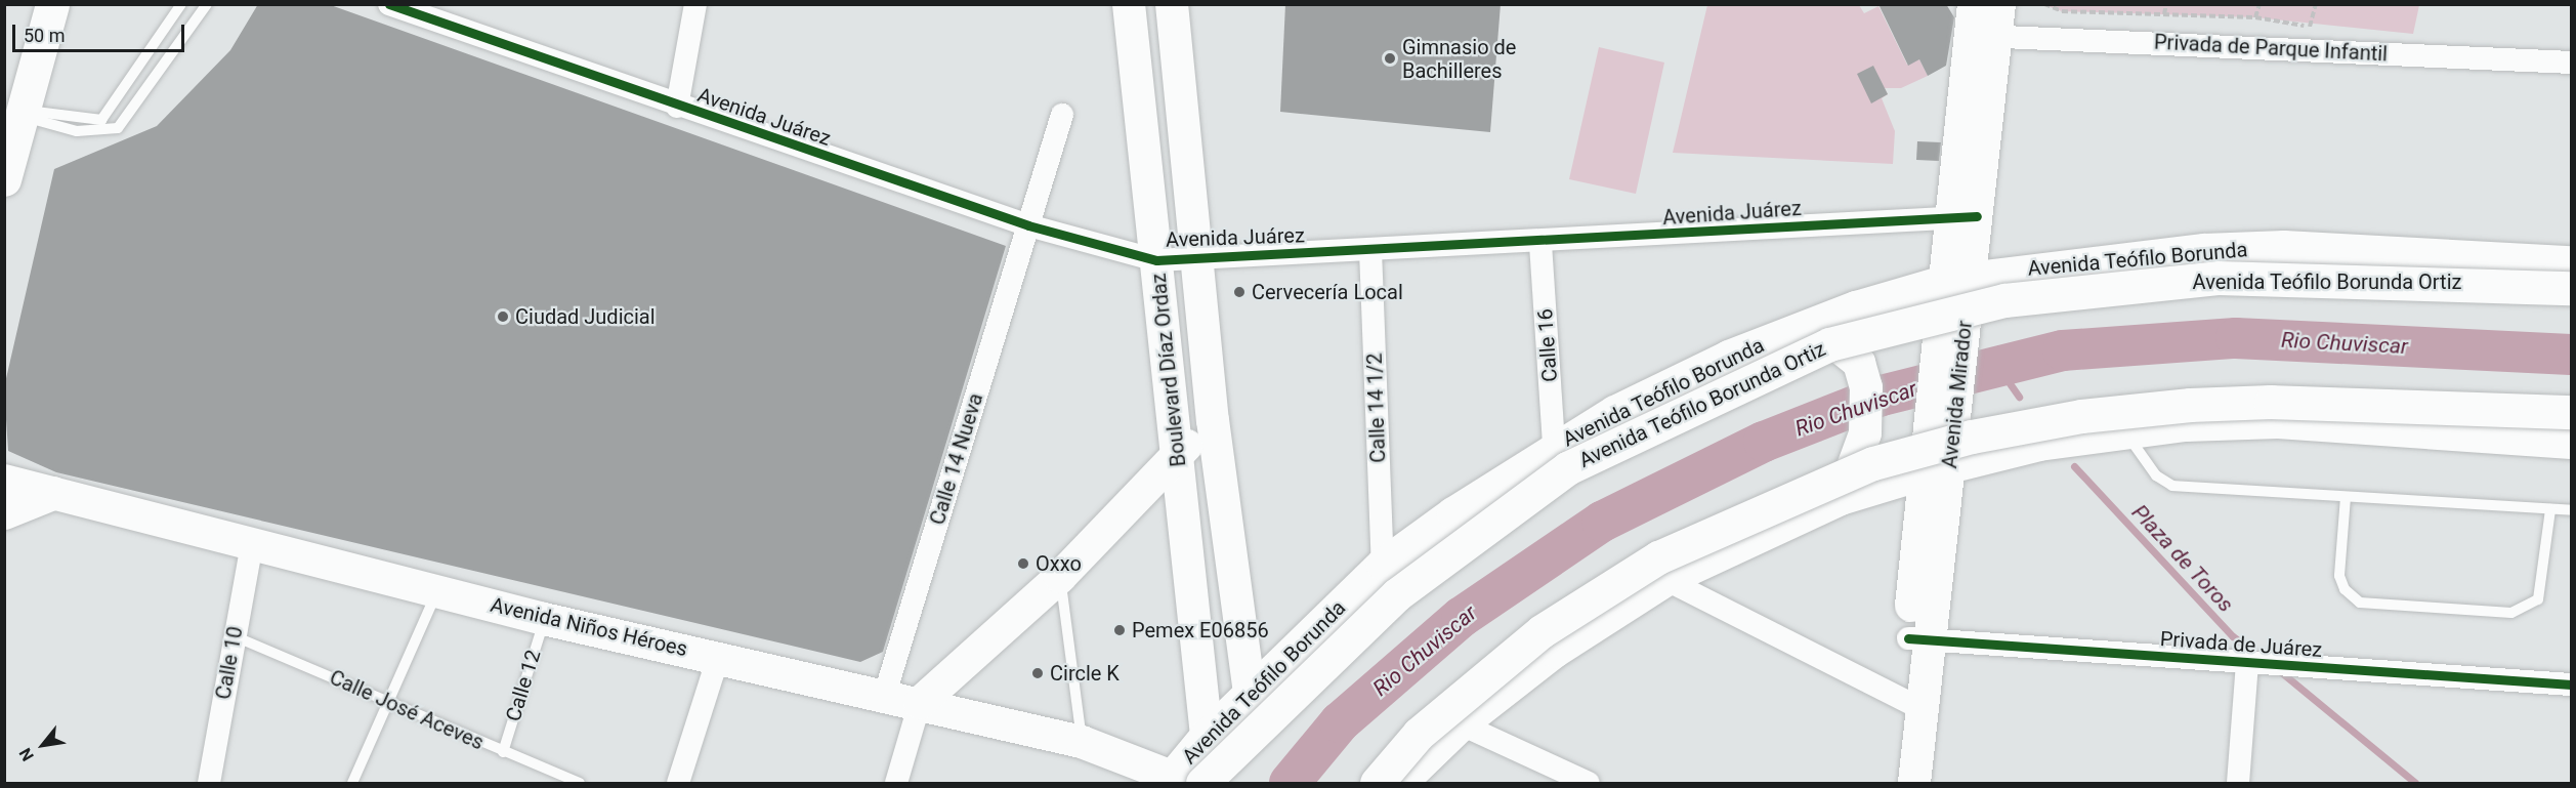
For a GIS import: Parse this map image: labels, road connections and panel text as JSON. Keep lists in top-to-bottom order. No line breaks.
{"streets":{"main road":["Avenida Teófilo Borunda","Avenida Teófilo Borunda Ortiz","Boulevard Díaz Ordaz","Avenida Mirador","Avenida Niños Héroes"],"street":["Privada de Parque Infantil","Avenida Juárez","Calle 16","Calle 14 1/2","Calle 14 Nueva","Privada de Juárez","Calle 10"],"lane":["Calle 12","Calle José Aceves"]},"crossings":[["Privada de Parque Infantil","Avenida Mirador"],["Avenida Juárez","Calle 16"],["Avenida Juárez","Boulevard Díaz Ordaz"],["Avenida Juárez","Avenida Mirador"],["Avenida Juárez","Calle 14 1/2"],["Avenida Juárez","Calle 14 Nueva"],["Avenida Teófilo Borunda","Avenida Teófilo Borunda Ortiz"],["Avenida Teófilo Borunda","Calle 16"],["Avenida Teófilo Borunda","Boulevard Díaz Ordaz"],["Avenida Teófilo Borunda","Avenida Mirador"],["Avenida Teófilo Borunda","Calle 14 1/2"],["Avenida Teófilo Borunda","Avenida Niños Héroes"],["Avenida Teófilo Borunda Ortiz","Avenida Niños Héroes"],["Avenida Mirador","Privada de Juárez"],["Calle 14 Nueva","Avenida Niños Héroes"],["Avenida Niños Héroes","Calle 10"],["Avenida Niños Héroes","Calle 12"],["Calle 10","Calle José Aceves"],["Calle 12","Calle José Aceves"]],"water":["Rio Chuviscar","Plaza de Toros"],"places":["Gimnasio de Bachilleres","Cervecería Local","Ciudad Judicial","Oxxo","Pemex E06856","Circle K"],"scale_bar":"50 m","north":"bottom left"}
